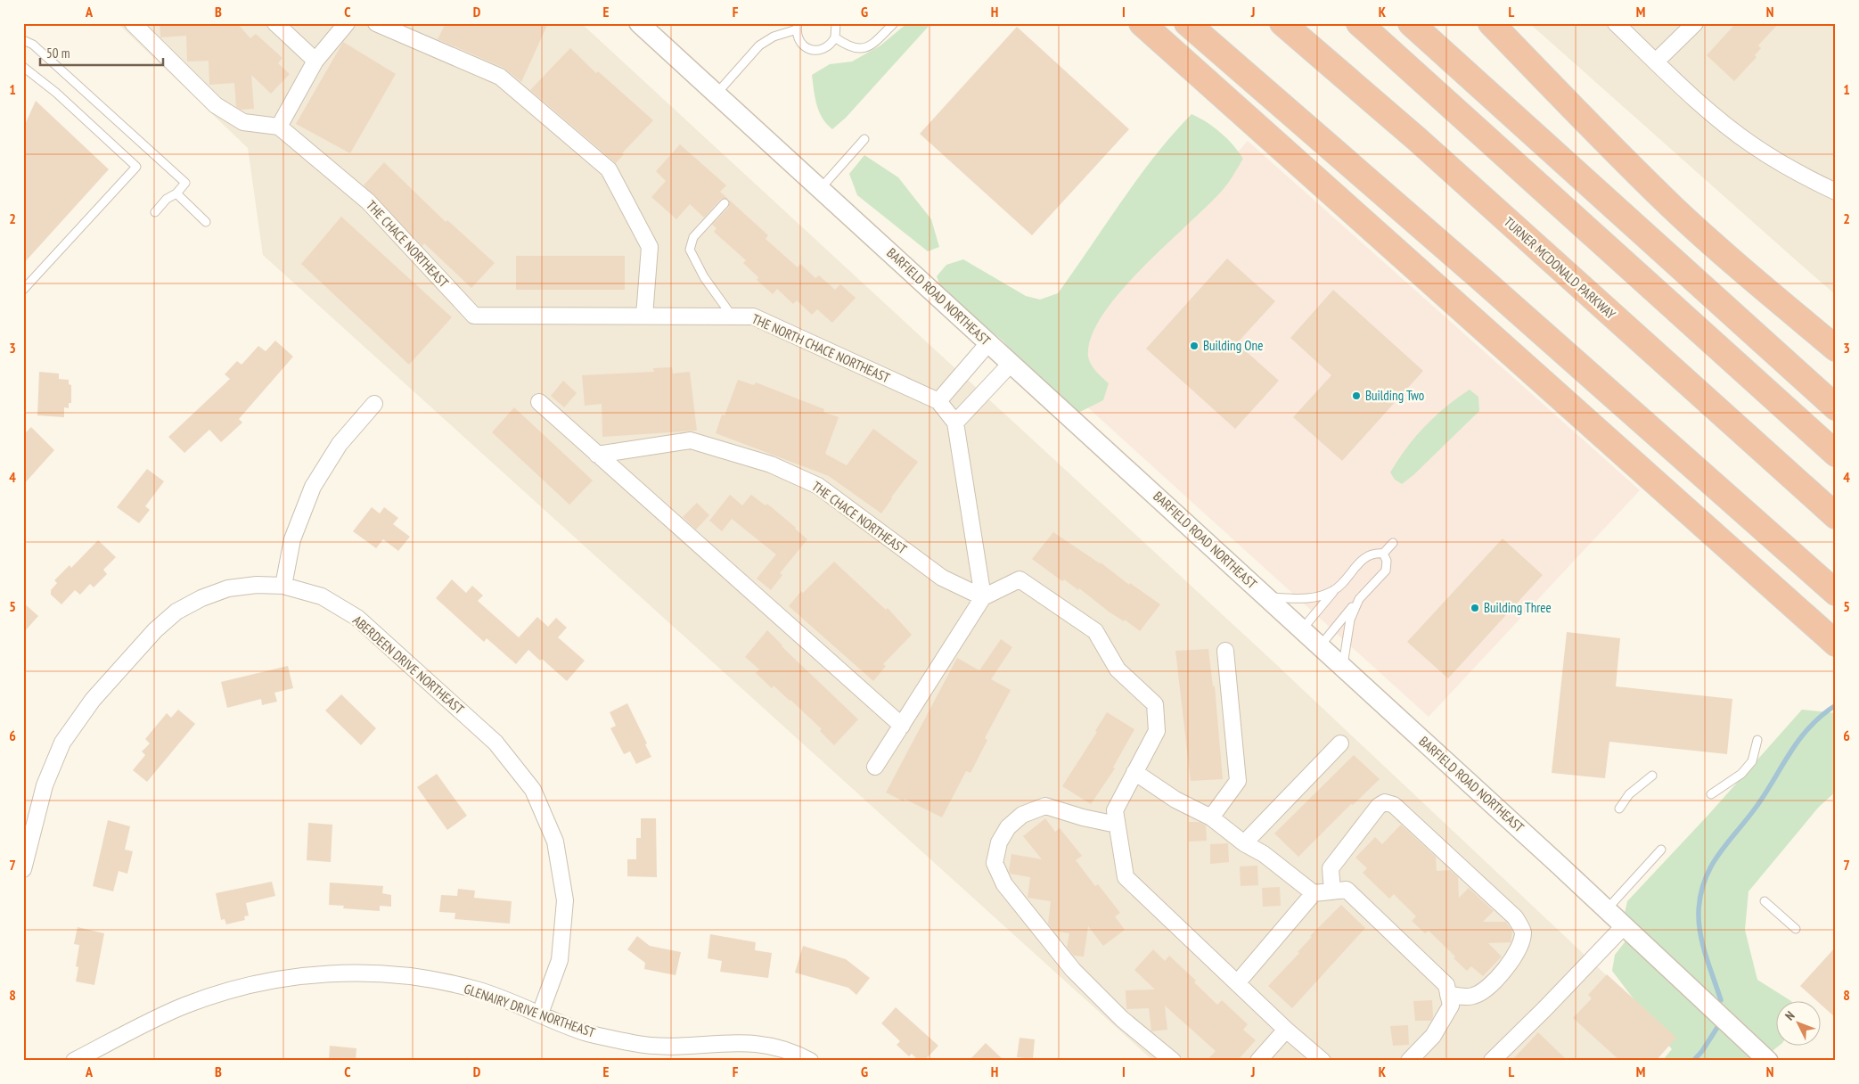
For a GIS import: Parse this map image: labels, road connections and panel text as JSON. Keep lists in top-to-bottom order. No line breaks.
{"streets":{"highway":["TURNER MCDONALD PARKWAY"],"street":["THE CHACE NORTHEAST","BARFIELD ROAD NORTHEAST","THE NORTH CHACE NORTHEAST","ABERDEEN DRIVE NORTHEAST","GLENAIRY DRIVE NORTHEAST"]},"crossings":[["THE CHACE NORTHEAST","THE NORTH CHACE NORTHEAST"],["ABERDEEN DRIVE NORTHEAST","GLENAIRY DRIVE NORTHEAST"]],"places":["Building One","Building Two","Building Three"],"scale_bar":"50 m","north":"top left","grid":{"columns":["A","B","C","D","E","F","G","H","I","J","K","L","M","N"],"rows":["1","2","3","4","5","6","7","8"]}}
